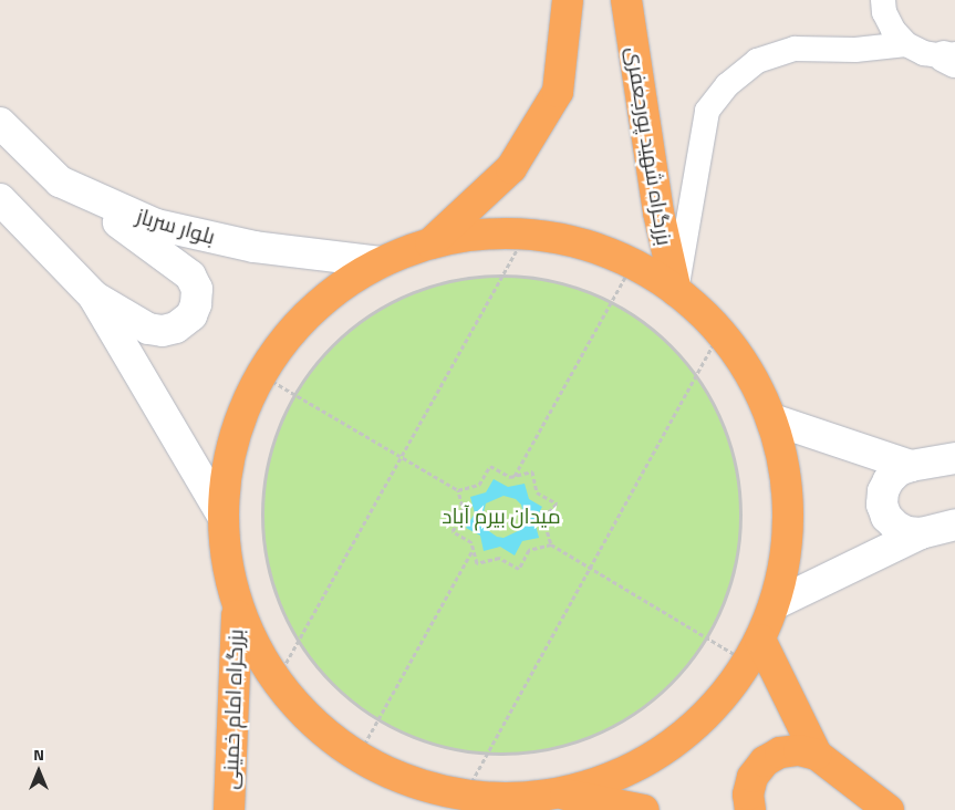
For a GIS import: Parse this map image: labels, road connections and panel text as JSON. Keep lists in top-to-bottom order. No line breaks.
{"streets":{"highway":["بزرگراه شهید پورجعفری","بزرگراه امام خمینی"],"main road":["بلوار سرباز"]},"parks":["میدان بیرم آباد"],"north":"top"}
